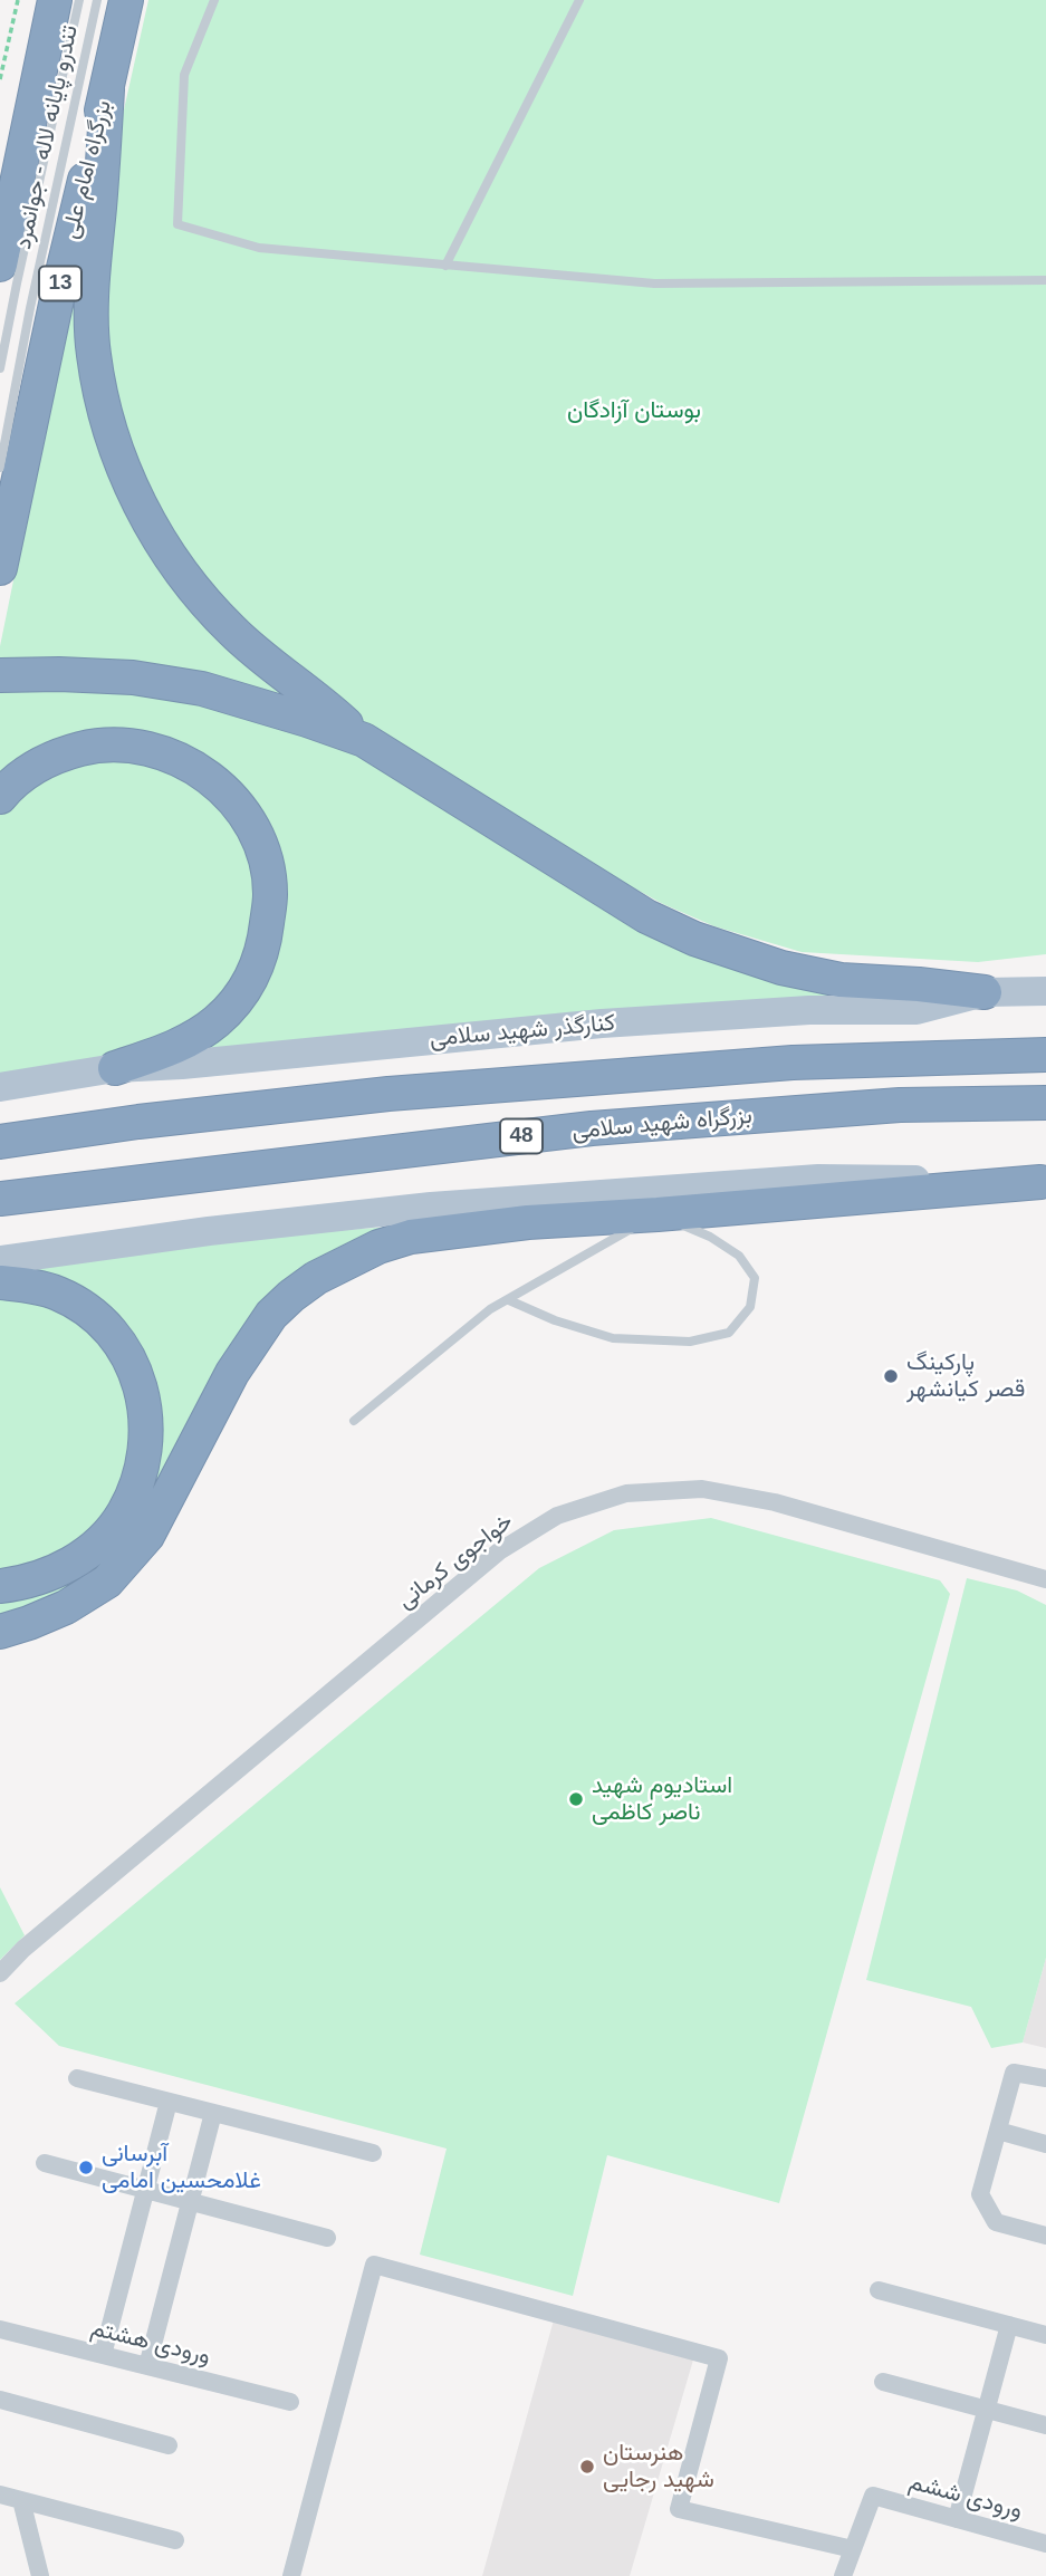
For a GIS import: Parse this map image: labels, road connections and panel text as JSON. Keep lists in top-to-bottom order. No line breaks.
{"streets":{"highway":["بزرگراه امام علی","13","بزرگراه شهید سلامی","48"],"main road":["کنارگذر شهید سلامی"],"street":["خواجوی کرمانی","ورودی هشتم","ورودی ششم"],"lane":["تندرو پایانه لاله - جوانمرد"]},"parks":["بوستان آزادگان"],"places":["پارکینگ قصر کیانشهر","استادیوم شهید ناصر کاظمی","آبرسانی غلامحسین امامی","هنرستان شهید رجایی"]}
